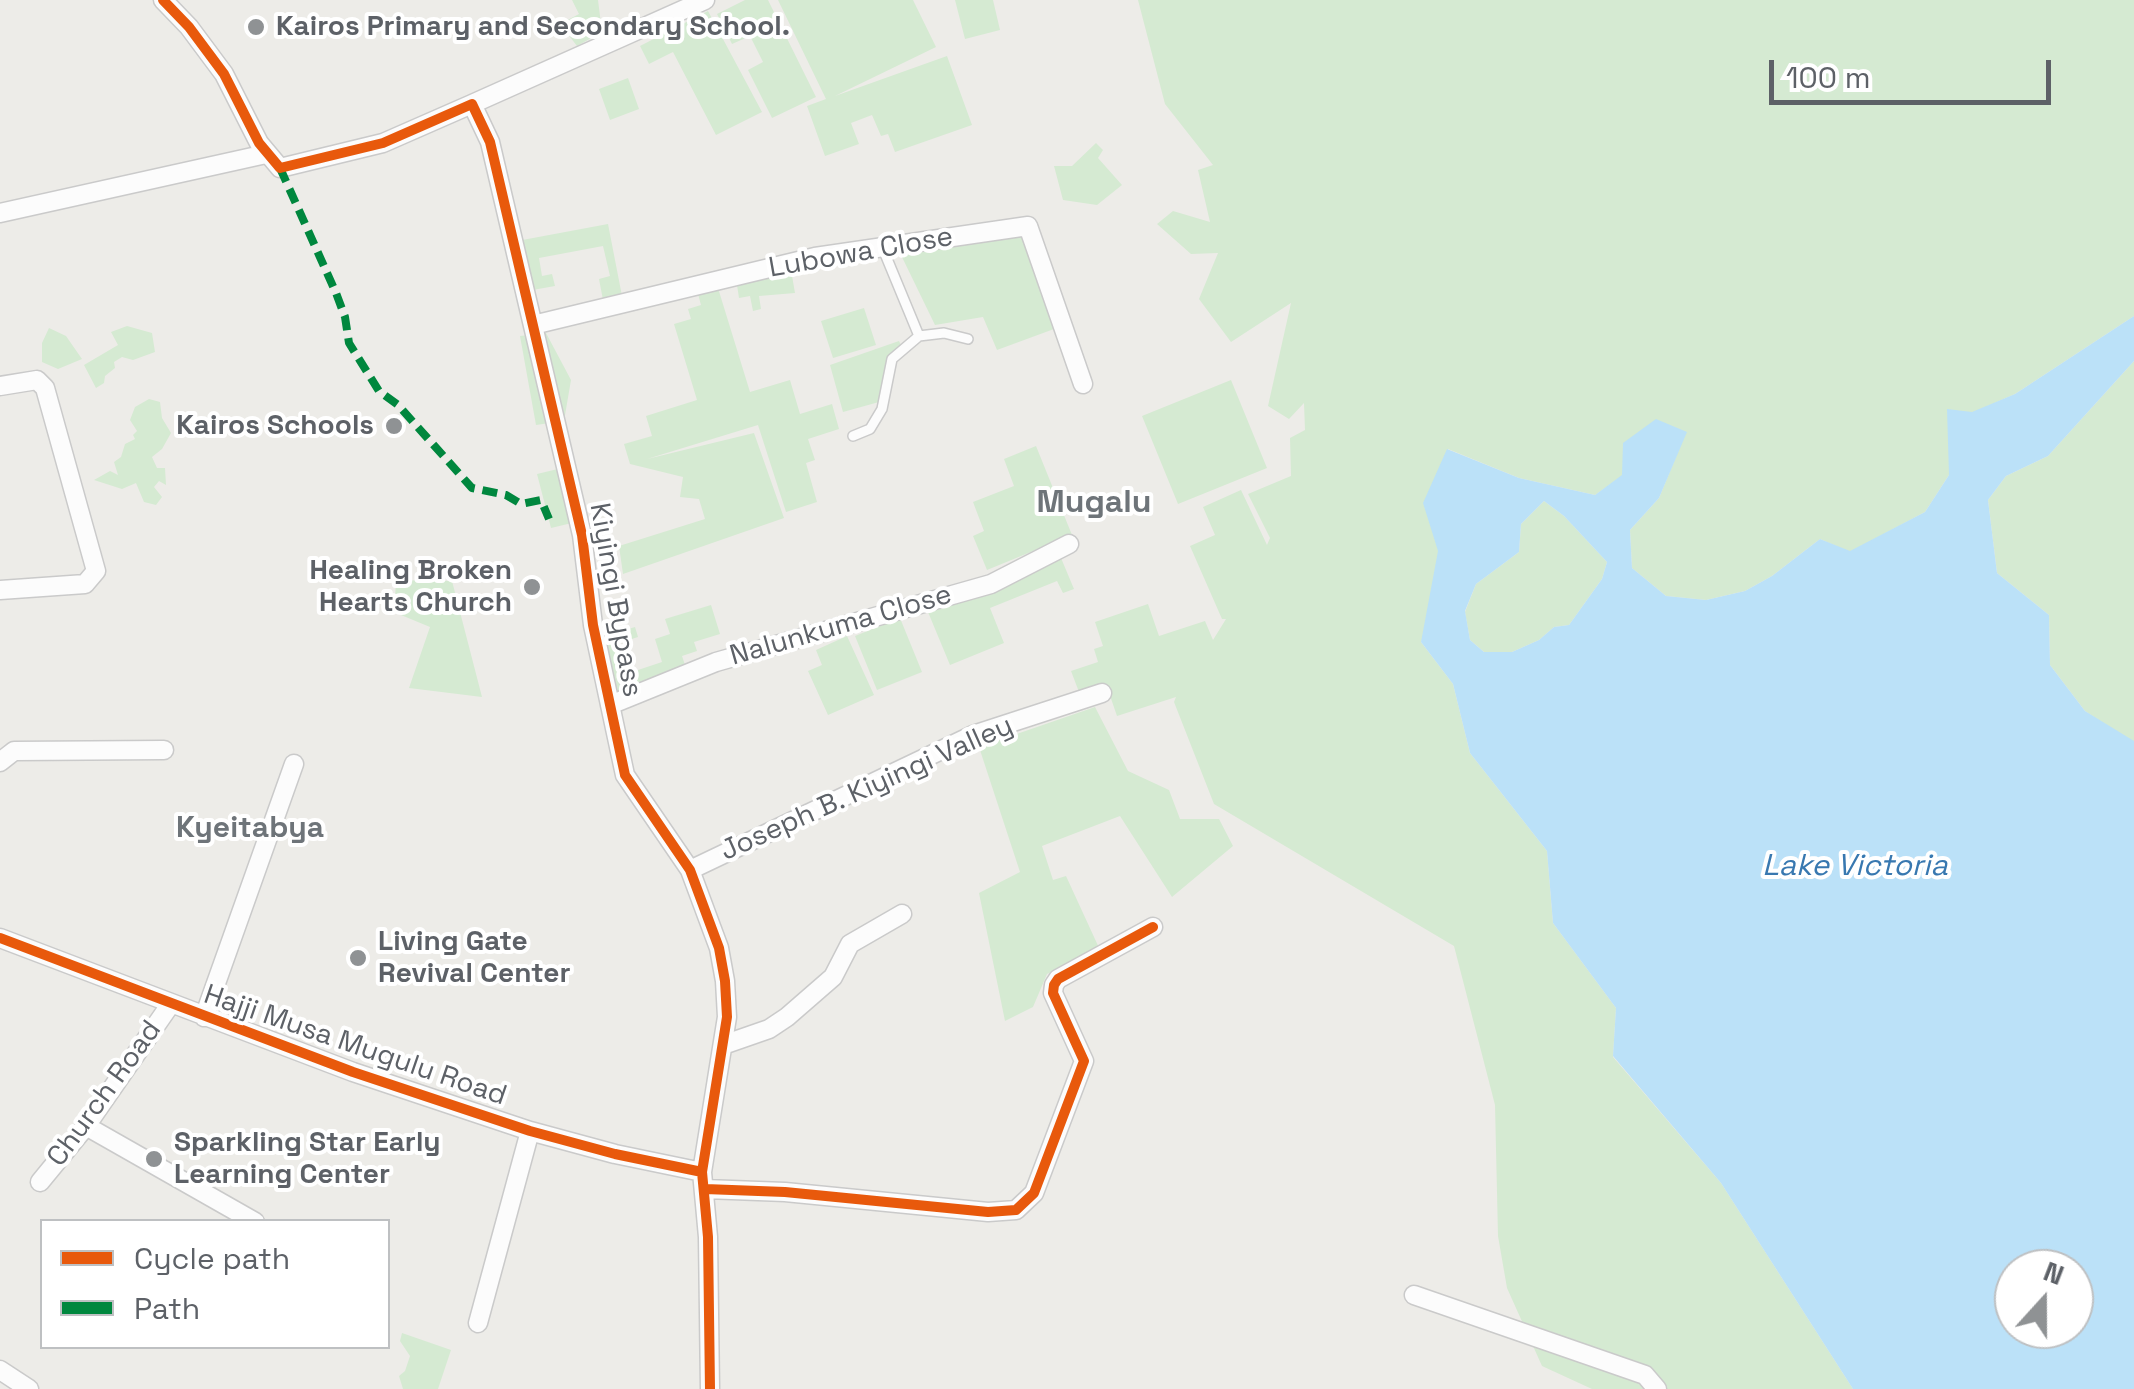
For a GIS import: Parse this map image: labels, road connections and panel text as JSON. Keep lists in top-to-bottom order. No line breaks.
{"streets":{"street":["Lubowa Close","Kiyingi Bypass","Nalunkuma Close","Joseph B. Kiyingi Valley","Hajji Musa Mugulu Road","Church Road"]},"crossings":[["Lubowa Close","Kiyingi Bypass"],["Kiyingi Bypass","Nalunkuma Close"],["Kiyingi Bypass","Joseph B. Kiyingi Valley"],["Kiyingi Bypass","Hajji Musa Mugulu Road"],["Hajji Musa Mugulu Road","Church Road"]],"districts":["Mugalu","Kyeitabya"],"water":["Lake Victoria"],"places":["Kairos Primary and Secondary School.","Kairos Schools","Healing Broken Hearts Church","Living Gate Revival Center","Sparkling Star Early Learning Center"],"legend":["Cycle path","Path"],"scale_bar":"100 m","north":"top"}
